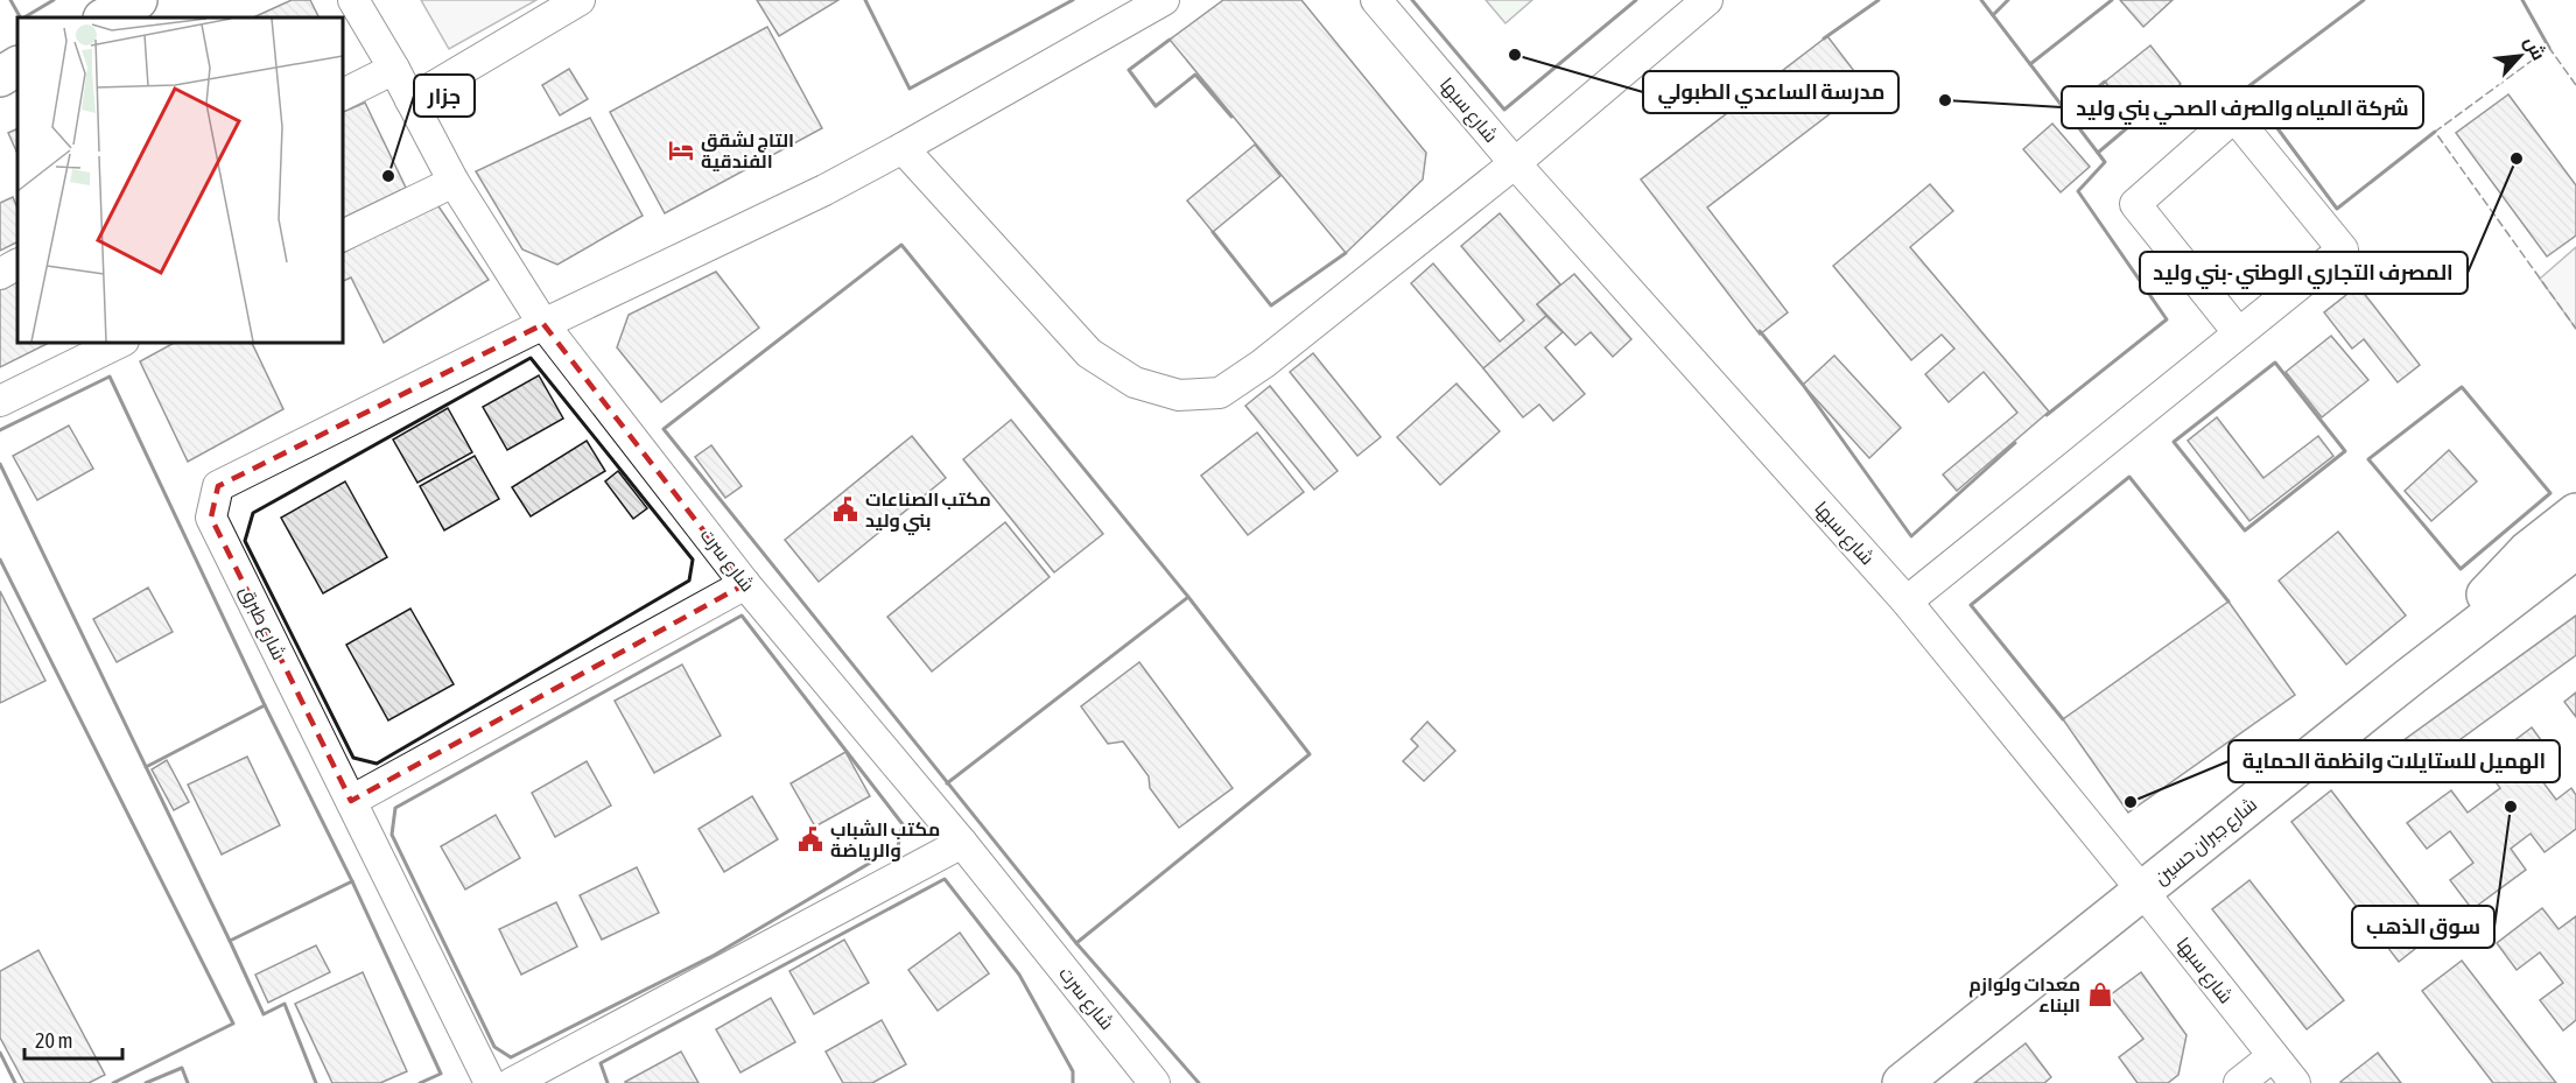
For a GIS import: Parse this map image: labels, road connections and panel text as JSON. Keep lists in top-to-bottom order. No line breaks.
{"streets":{"main road":["شارع جبران حسين"],"street":["شارع سبها","شارع سرت","شارع طبرق"]},"crossings":[["شارع سبها","شارع جبران حسين"],["شارع سرت","شارع طبرق"]],"places":{"other":["مدرسة الساعدي الطبولي","شركة المياه والصرف الصحي بني وليد","المصرف التجاري الوطني -بني وليد","جزار","الهميل للستايلات وانظمة الحماية","سوق الذهب"],"hotel":["التاج لشقق الفندقية"],"public building":["مكتب الصناعات بني وليد","مكتب الشباب والرياضة"],"shop":["معدات ولوازم البناء"]},"scale_bar":"20 m","north":"top right"}
